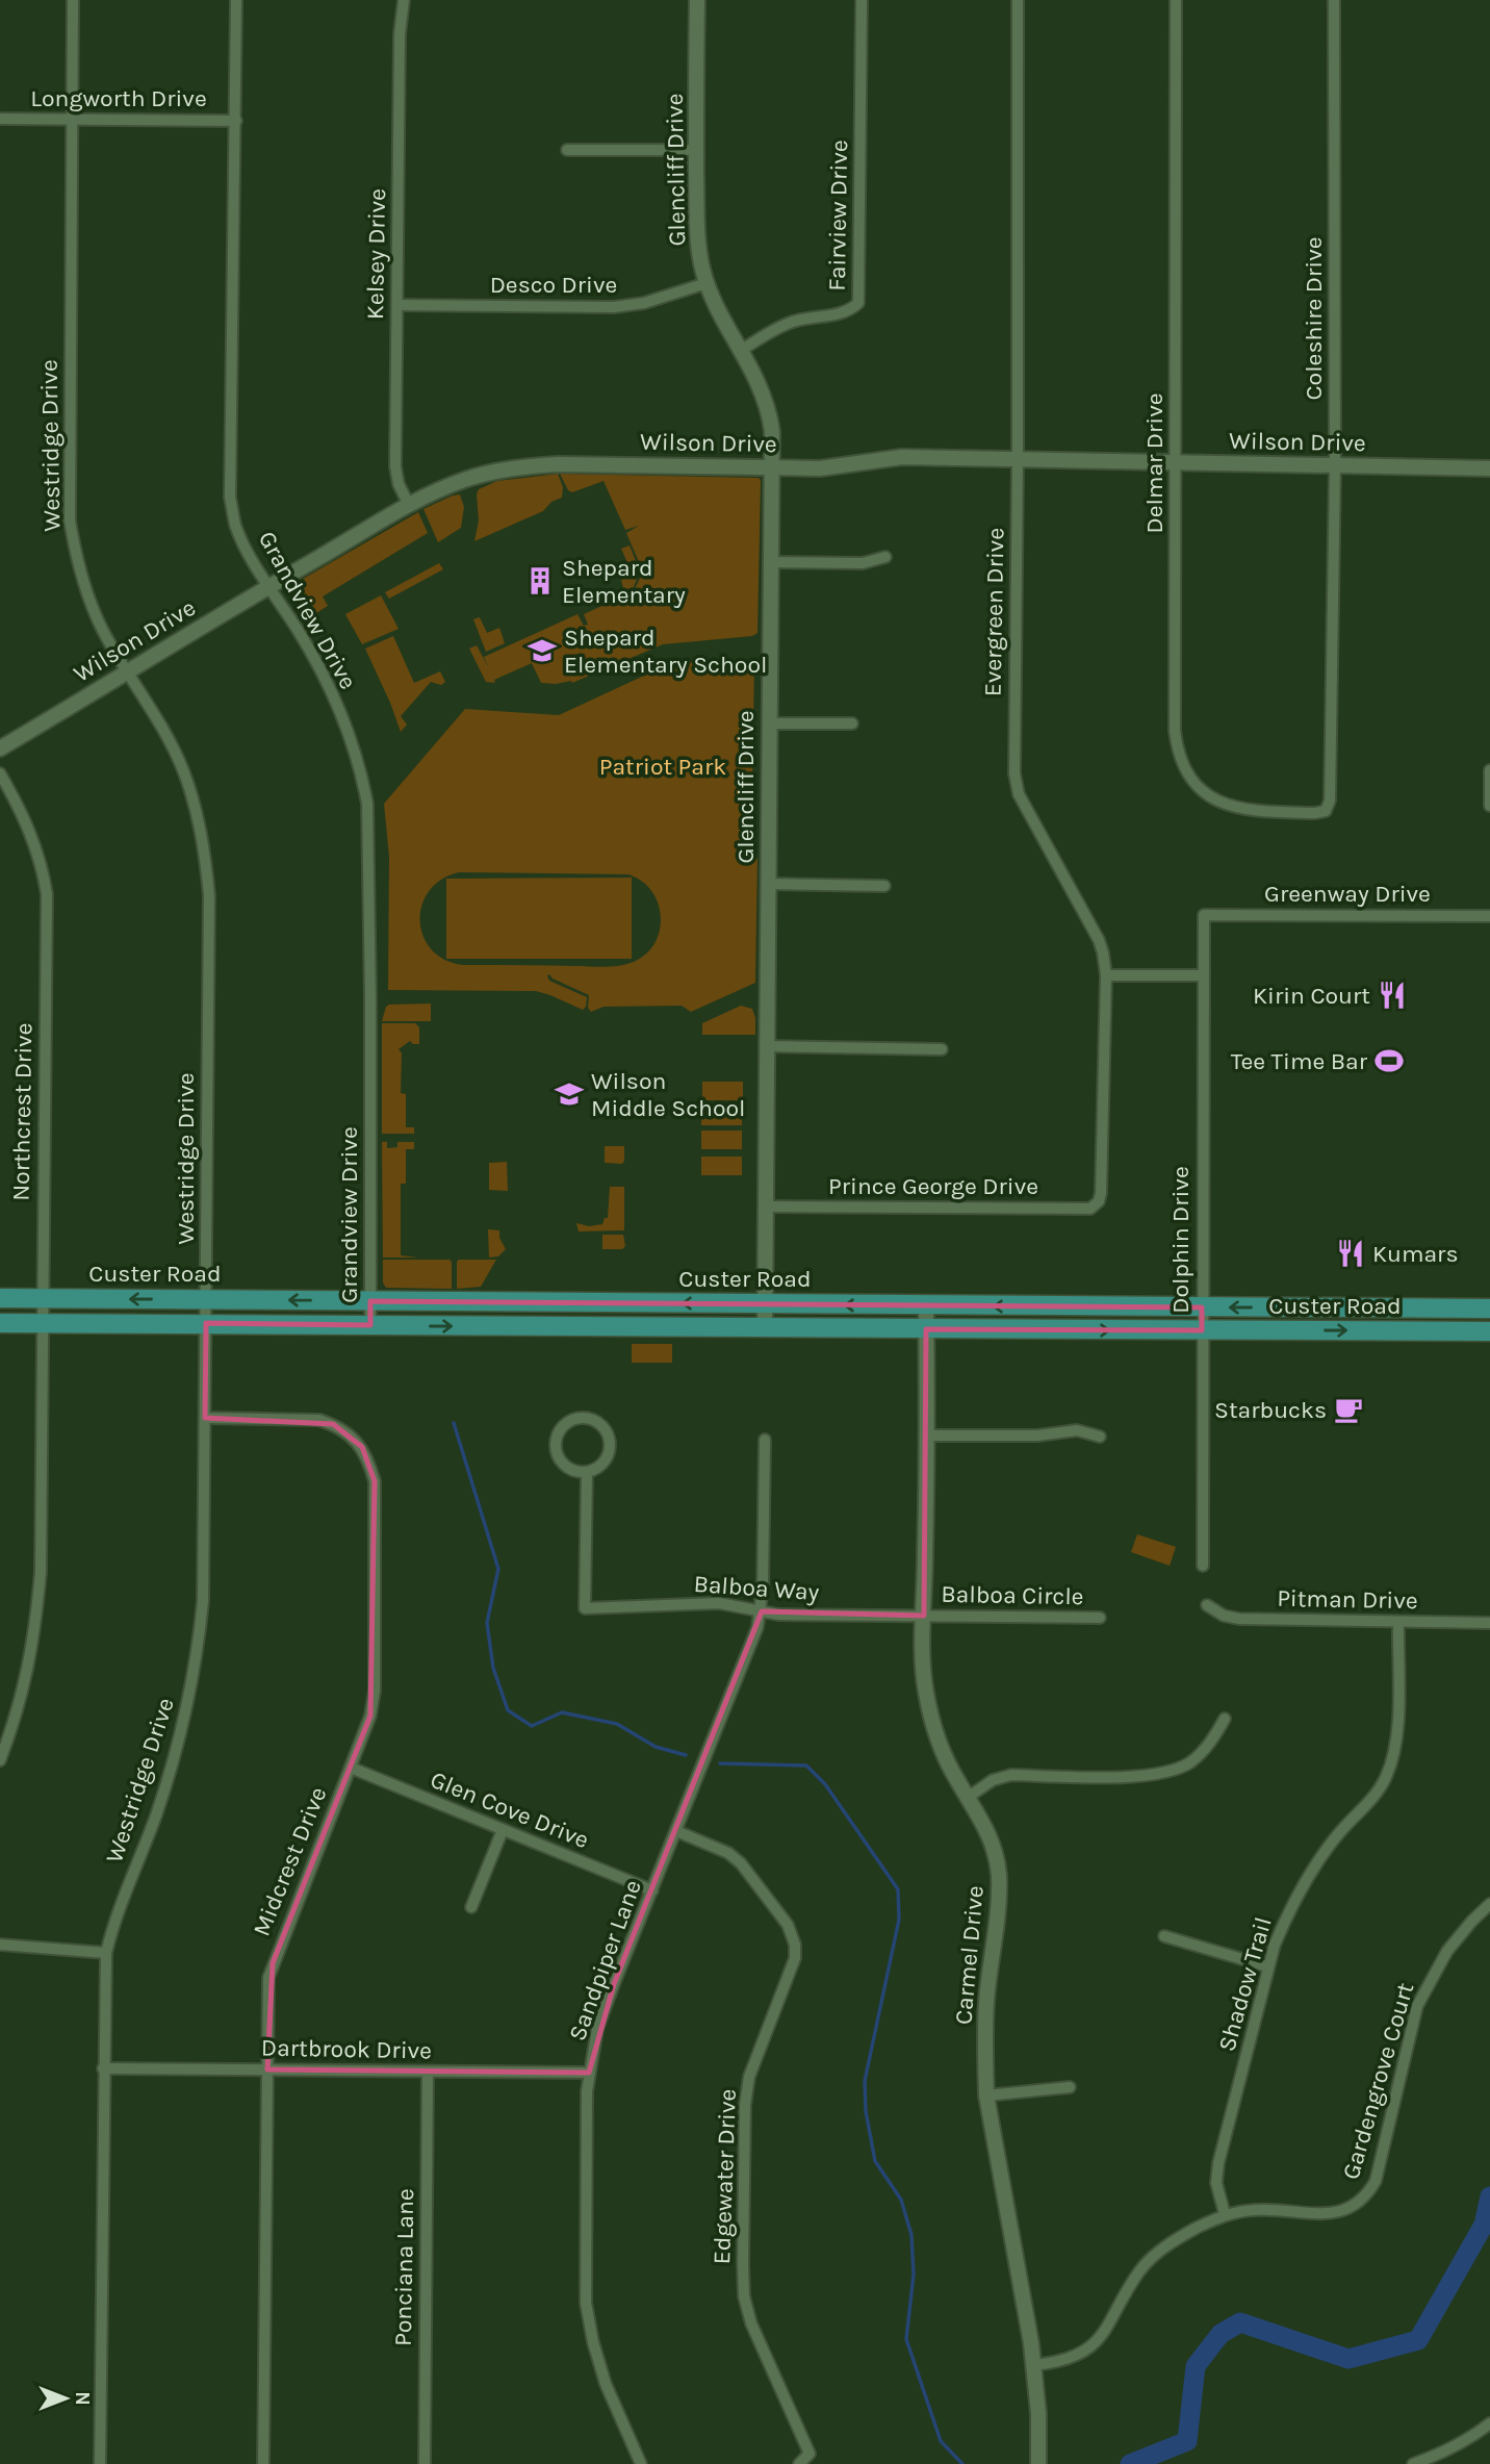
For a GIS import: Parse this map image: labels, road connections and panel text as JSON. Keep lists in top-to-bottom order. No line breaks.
{"streets":{"main road":["Custer Road"],"street":["Longworth Drive","Glencliff Drive","Fairview Drive","Kelsey Drive","Desco Drive","Coleshire Drive","Wilson Drive","Westridge Drive","Delmar Drive","Grandview Drive","Evergreen Drive","Greenway Drive","Northcrest Drive","Prince George Drive","Dolphin Drive","Balboa Way","Balboa Circle","Pitman Drive","Glen Cove Drive","Midcrest Drive","Carmel Drive","Sandpiper Lane","Shadow Trail","Dartbrook Drive","Gardengrove Court","Edgewater Drive","Ponciana Lane"]},"crossings":[["Longworth Drive","Westridge Drive"],["Longworth Drive","Grandview Drive"],["Glencliff Drive","Fairview Drive"],["Glencliff Drive","Desco Drive"],["Glencliff Drive","Wilson Drive"],["Glencliff Drive","Prince George Drive"],["Glencliff Drive","Custer Road"],["Kelsey Drive","Desco Drive"],["Kelsey Drive","Wilson Drive"],["Coleshire Drive","Wilson Drive"],["Coleshire Drive","Delmar Drive"],["Wilson Drive","Westridge Drive"],["Wilson Drive","Delmar Drive"],["Wilson Drive","Grandview Drive"],["Wilson Drive","Evergreen Drive"],["Westridge Drive","Custer Road"],["Westridge Drive","Midcrest Drive"],["Westridge Drive","Dartbrook Drive"],["Grandview Drive","Custer Road"],["Evergreen Drive","Prince George Drive"],["Greenway Drive","Dolphin Drive"],["Northcrest Drive","Custer Road"],["Dolphin Drive","Custer Road"],["Custer Road","Carmel Drive"],["Balboa Way","Balboa Circle"],["Balboa Way","Carmel Drive"],["Balboa Way","Sandpiper Lane"],["Balboa Circle","Carmel Drive"],["Pitman Drive","Shadow Trail"],["Glen Cove Drive","Midcrest Drive"],["Glen Cove Drive","Sandpiper Lane"],["Midcrest Drive","Dartbrook Drive"],["Carmel Drive","Gardengrove Court"],["Sandpiper Lane","Dartbrook Drive"],["Sandpiper Lane","Edgewater Drive"],["Shadow Trail","Gardengrove Court"],["Dartbrook Drive","Ponciana Lane"]],"parks":["Patriot Park"],"places":{"building":["Shepard Elementary"],"school or university":["Shepard Elementary School","Wilson Middle School"],"restaurant":["Kirin Court","Kumars"],"sports":["Tee Time Bar"],"cafe":["Starbucks"]},"north":"right"}
